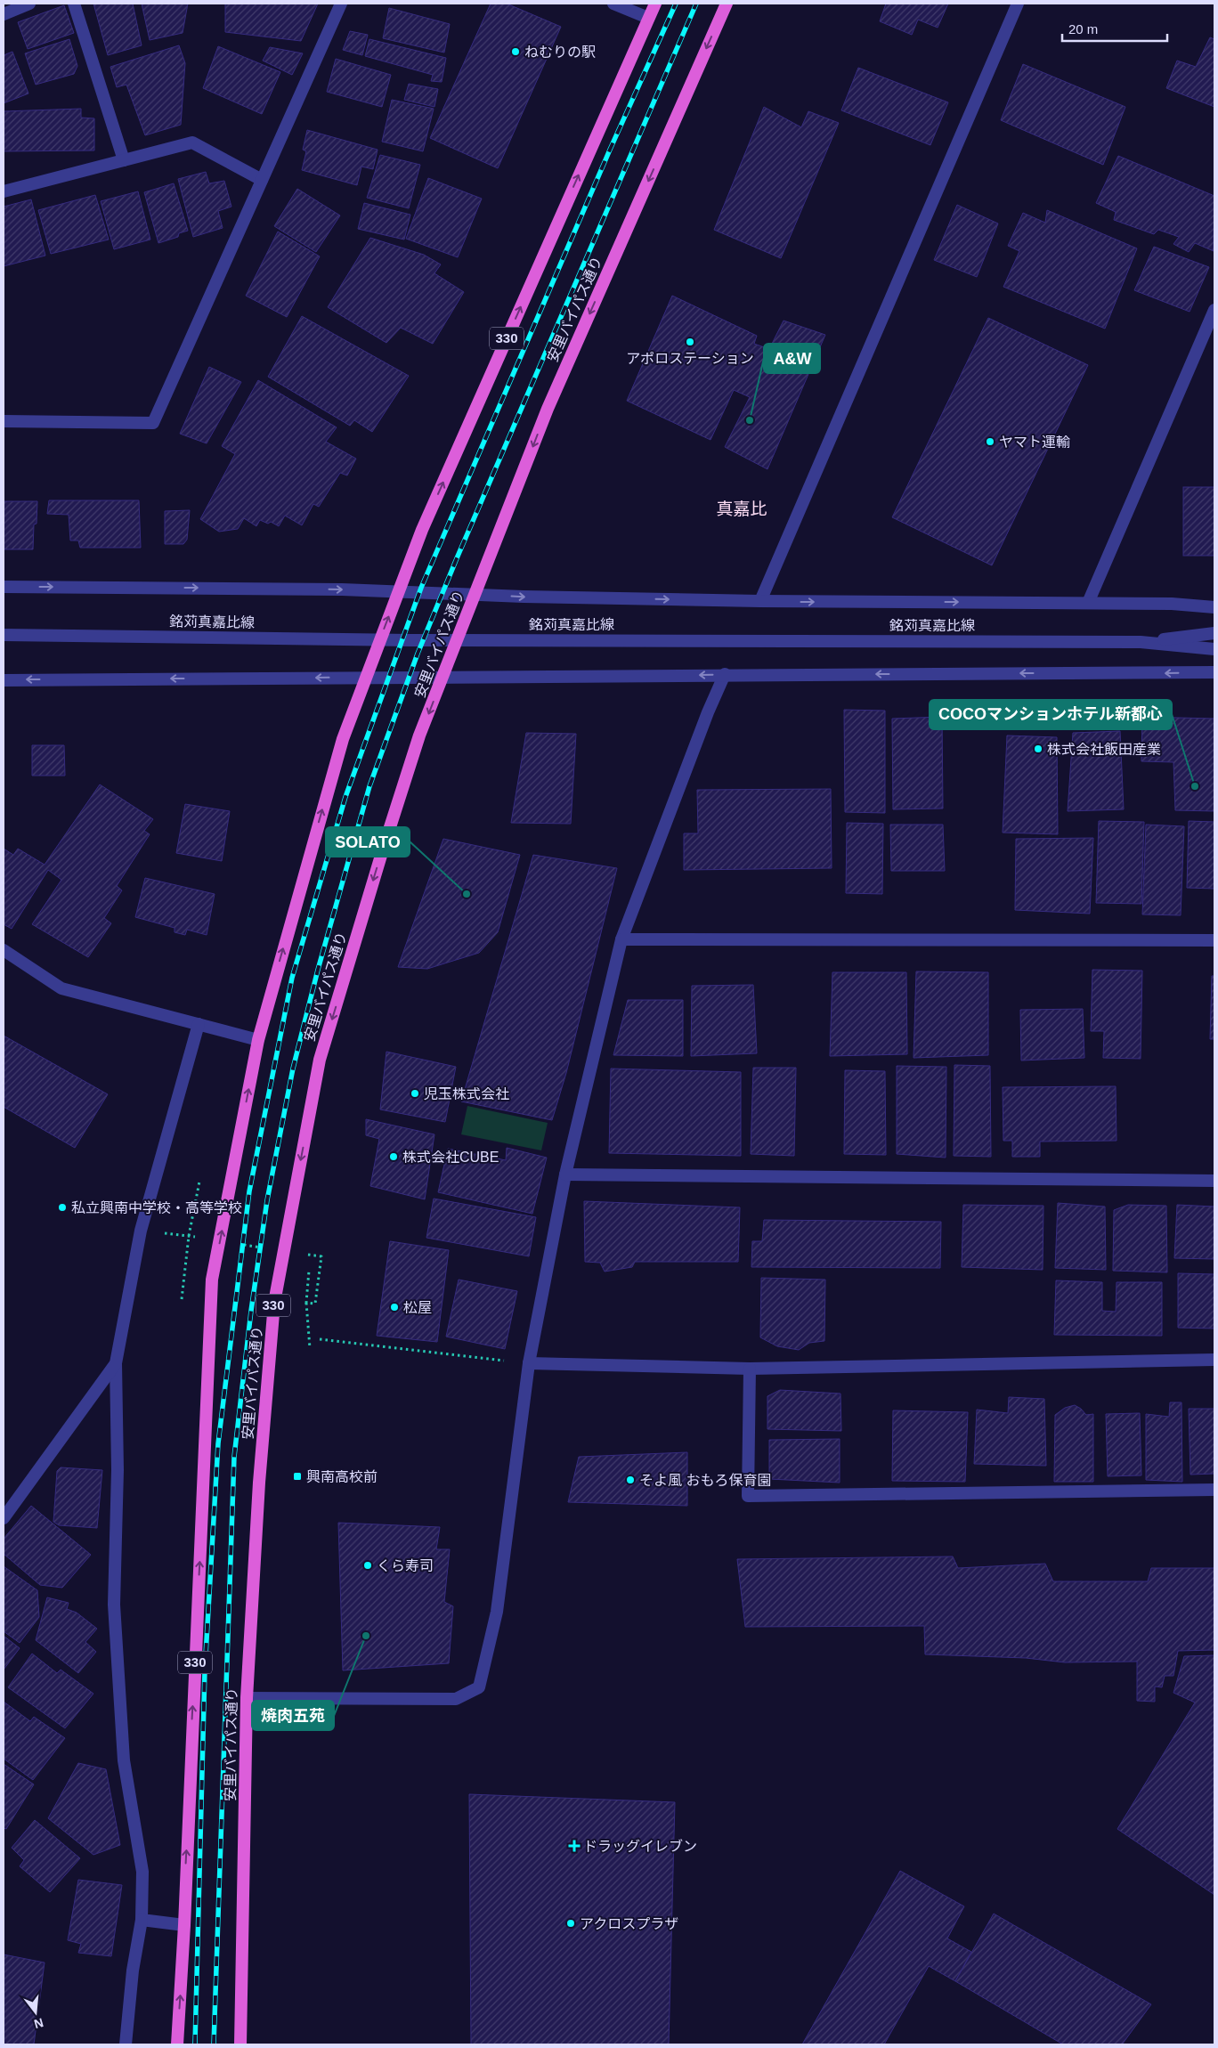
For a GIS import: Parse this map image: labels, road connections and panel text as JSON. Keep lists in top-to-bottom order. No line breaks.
{"streets":{"highway":["安里バイパス通り","330"],"street":["銘苅真嘉比線"]},"districts":["真嘉比"],"places":{"other":["ねむりの駅","アポロステーション","A&W","ヤマト運輸","株式会社飯田産業","COCOマンションホテル新都心","SOLATO","児玉株式会社","株式会社CUBE","私立興南中学校・高等学校","松屋","そよ風 おもろ保育園","くら寿司","焼肉五苑","アクロスプラザ"],"transit":["興南高校前"],"health":["ドラッグイレブン"]},"scale_bar":"20 m","north":"bottom"}
